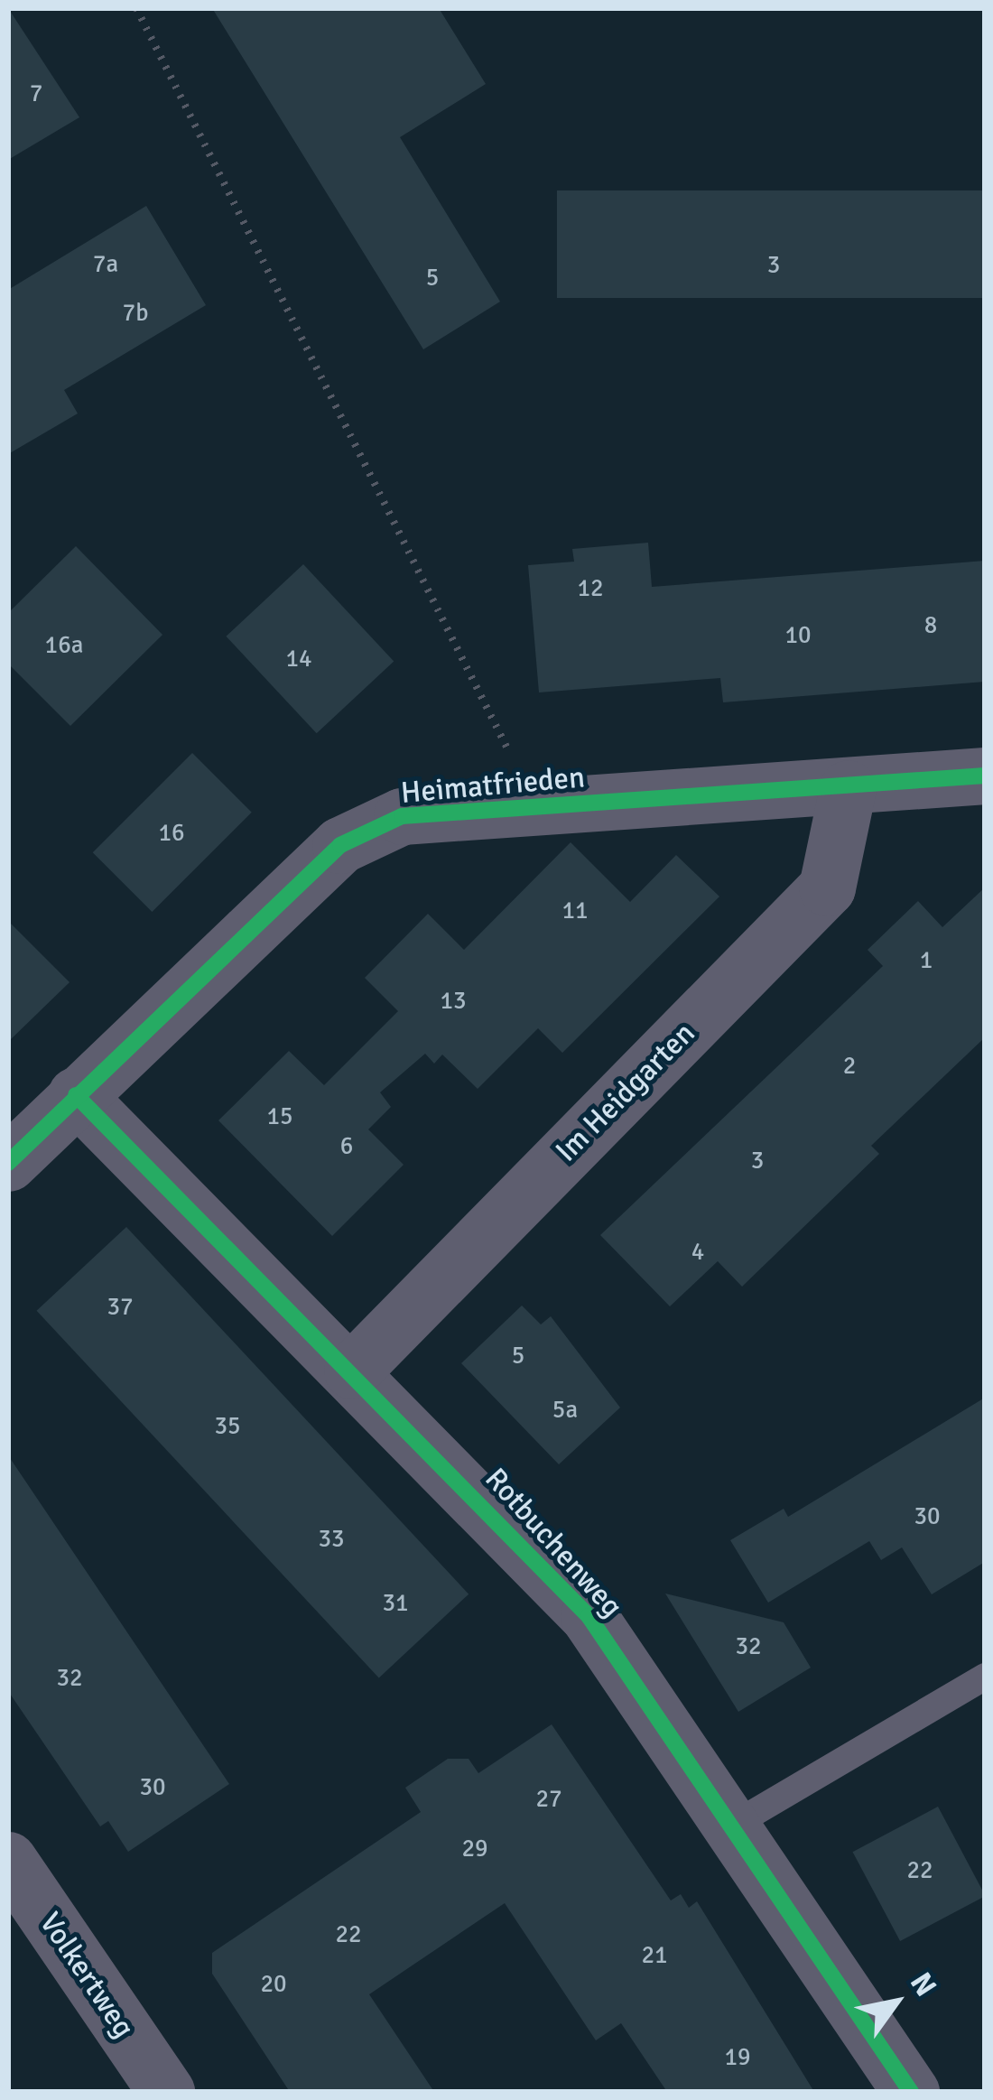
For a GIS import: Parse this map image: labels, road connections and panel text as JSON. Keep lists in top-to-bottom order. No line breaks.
{"streets":{"street":["Heimatfrieden","Im Heidgarten","Rotbuchenweg","Volkertweg"]},"crossings":[["Heimatfrieden","Im Heidgarten"],["Heimatfrieden","Rotbuchenweg"],["Im Heidgarten","Rotbuchenweg"]],"house_numbers":["7","7a","3","5","7b","12","8","10","16a","14","16","11","1","13","2","15","6","3","4","37","5","5a","35","30","33","31","32","32","30","27","29","22","22","21","20","19"],"north":"top right"}
